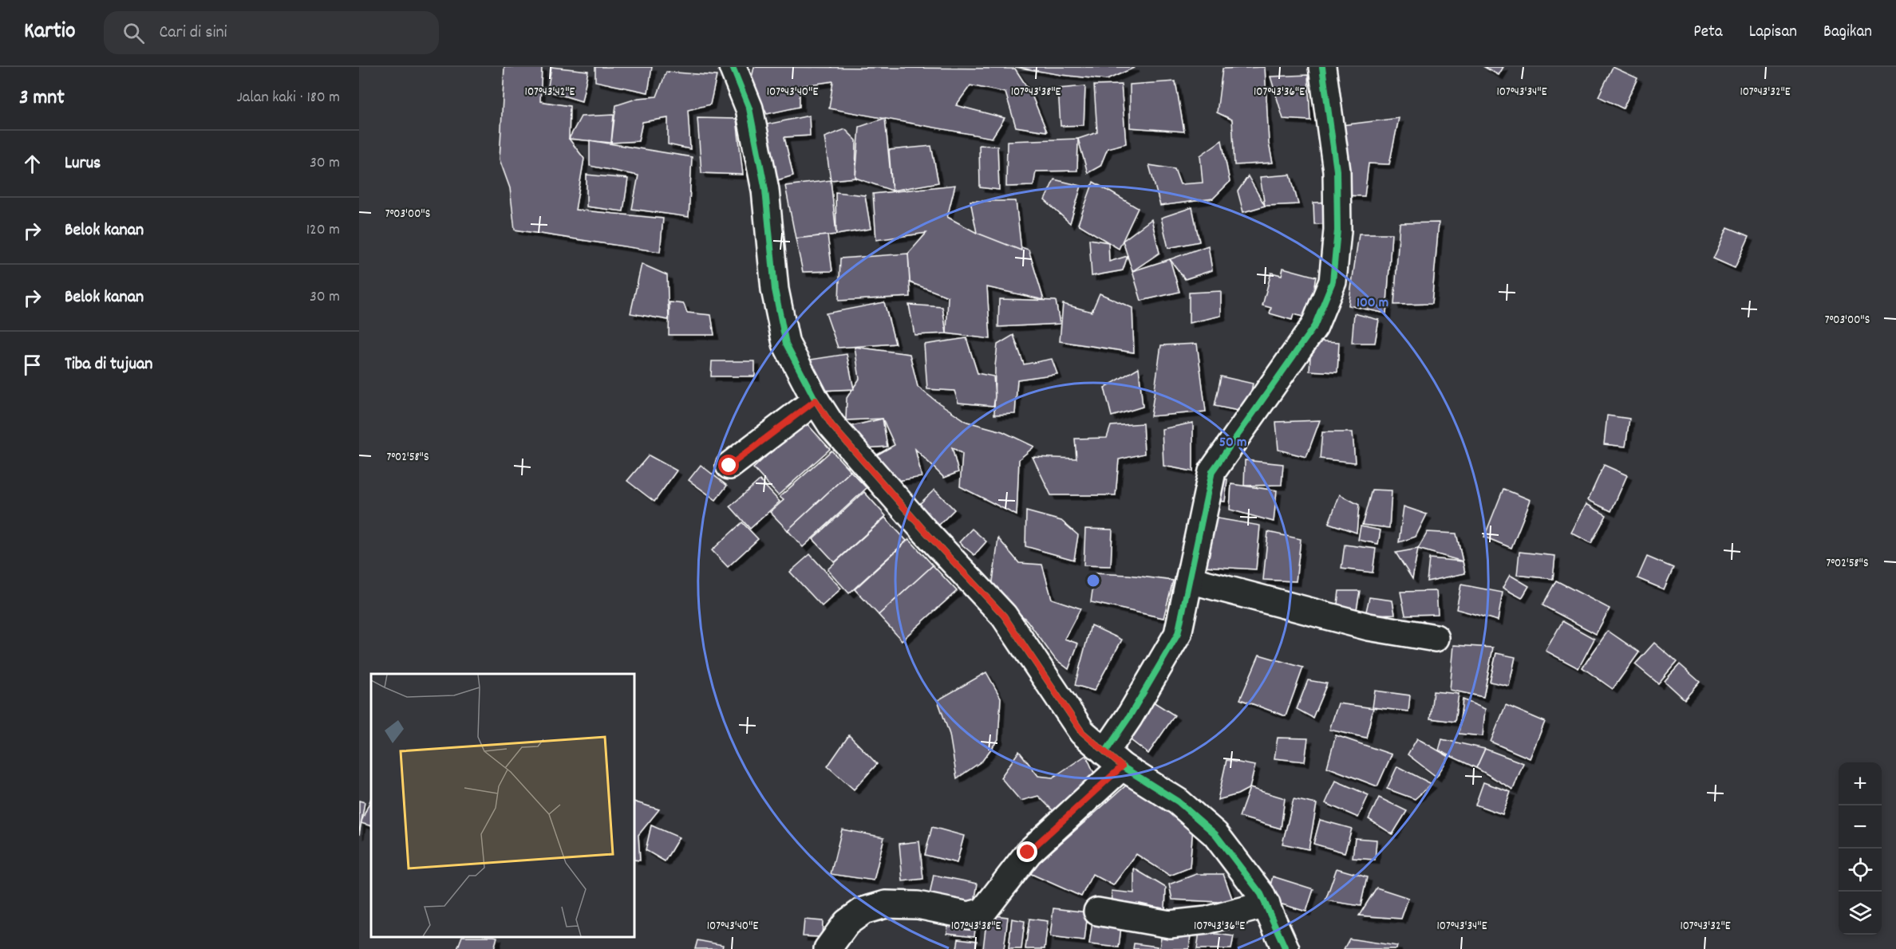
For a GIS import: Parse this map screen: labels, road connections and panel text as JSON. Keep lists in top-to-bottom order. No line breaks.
{"page":{"header":"Kartio","search":"Cari di sini","nav":["Peta","Lapisan","Bagikan"],"heading":["3 mnt","Jalan kaki · 180 m"],"list":[["Lurus","30 m"],["Belok kanan","120 m"],["Belok kanan","30 m"],"Tiba di tujuan"],"map_buttons":["+","−"]},"coordinates":["107°43'42\"E","107°43'40\"E","107°43'38\"E","107°43'36\"E","107°43'34\"E","107°43'32\"E","7°03'00\"S","7°02'58\"S"],"rings":["100 m","50 m"]}
